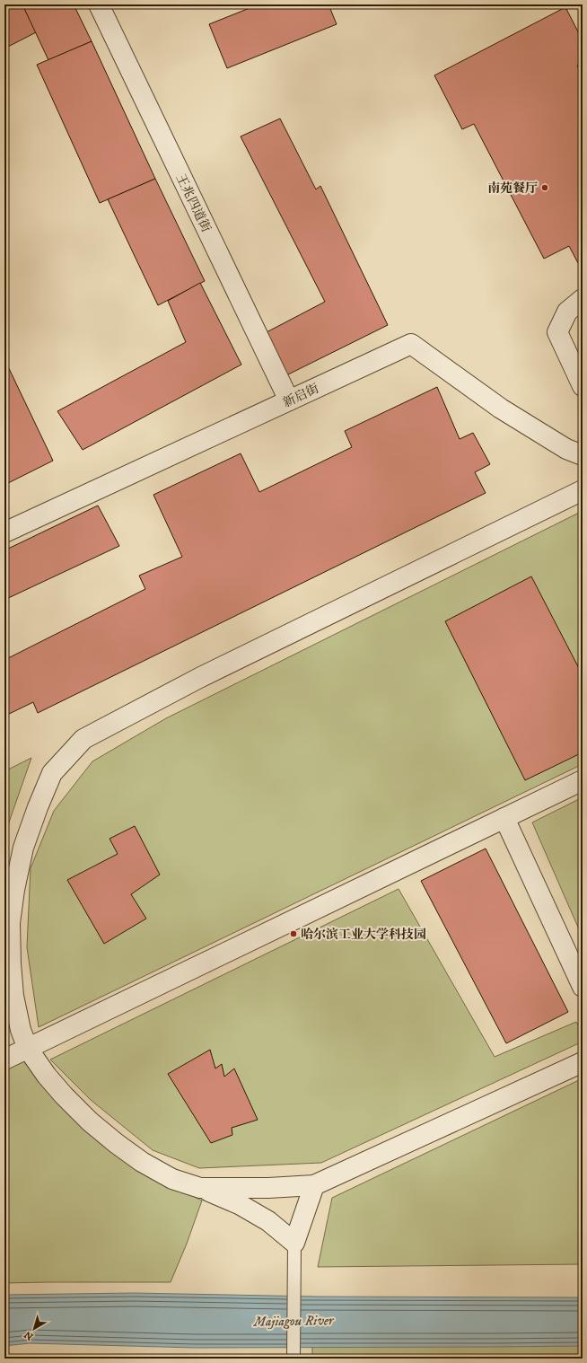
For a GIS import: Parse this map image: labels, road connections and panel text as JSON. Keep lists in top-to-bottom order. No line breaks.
{"streets":{"street":["王兆四道街","新启街"]},"crossings":[["王兆四道街","新启街"]],"water":["Majiagou River"],"places":["南苑餐厅","哈尔滨工业大学科技园"],"north":"bottom left"}
